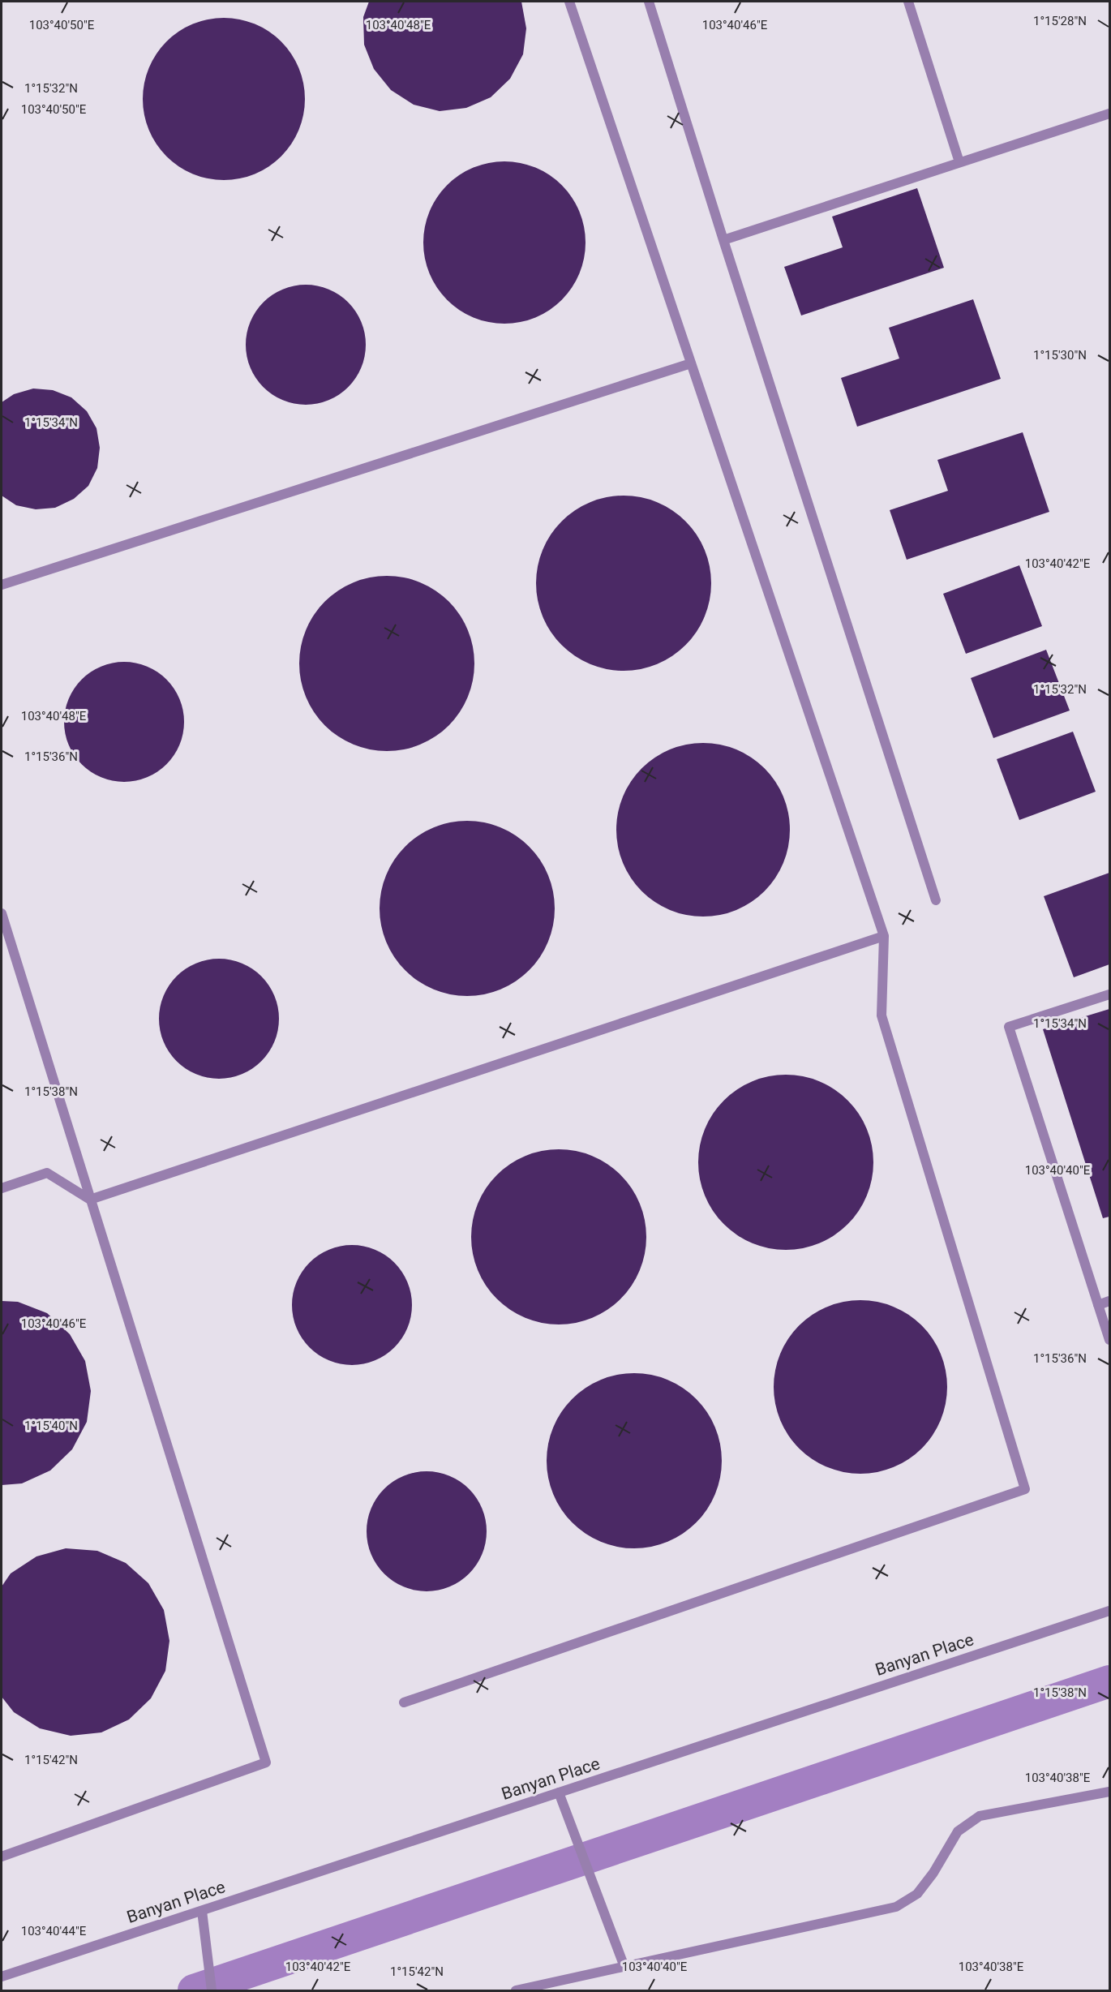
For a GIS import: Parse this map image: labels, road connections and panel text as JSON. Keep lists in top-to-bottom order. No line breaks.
{"streets":{"street":["Banyan Place"]},"coordinates":["1°15'28\"N","103°40'50\"E","103°40'48\"E","103°40'46\"E","1°15'32\"N","1°15'30\"N","1°15'34\"N","103°40'42\"E","1°15'36\"N","1°15'38\"N","103°40'40\"E","1°15'40\"N","1°15'42\"N","103°40'38\"E","103°40'44\"E"]}
